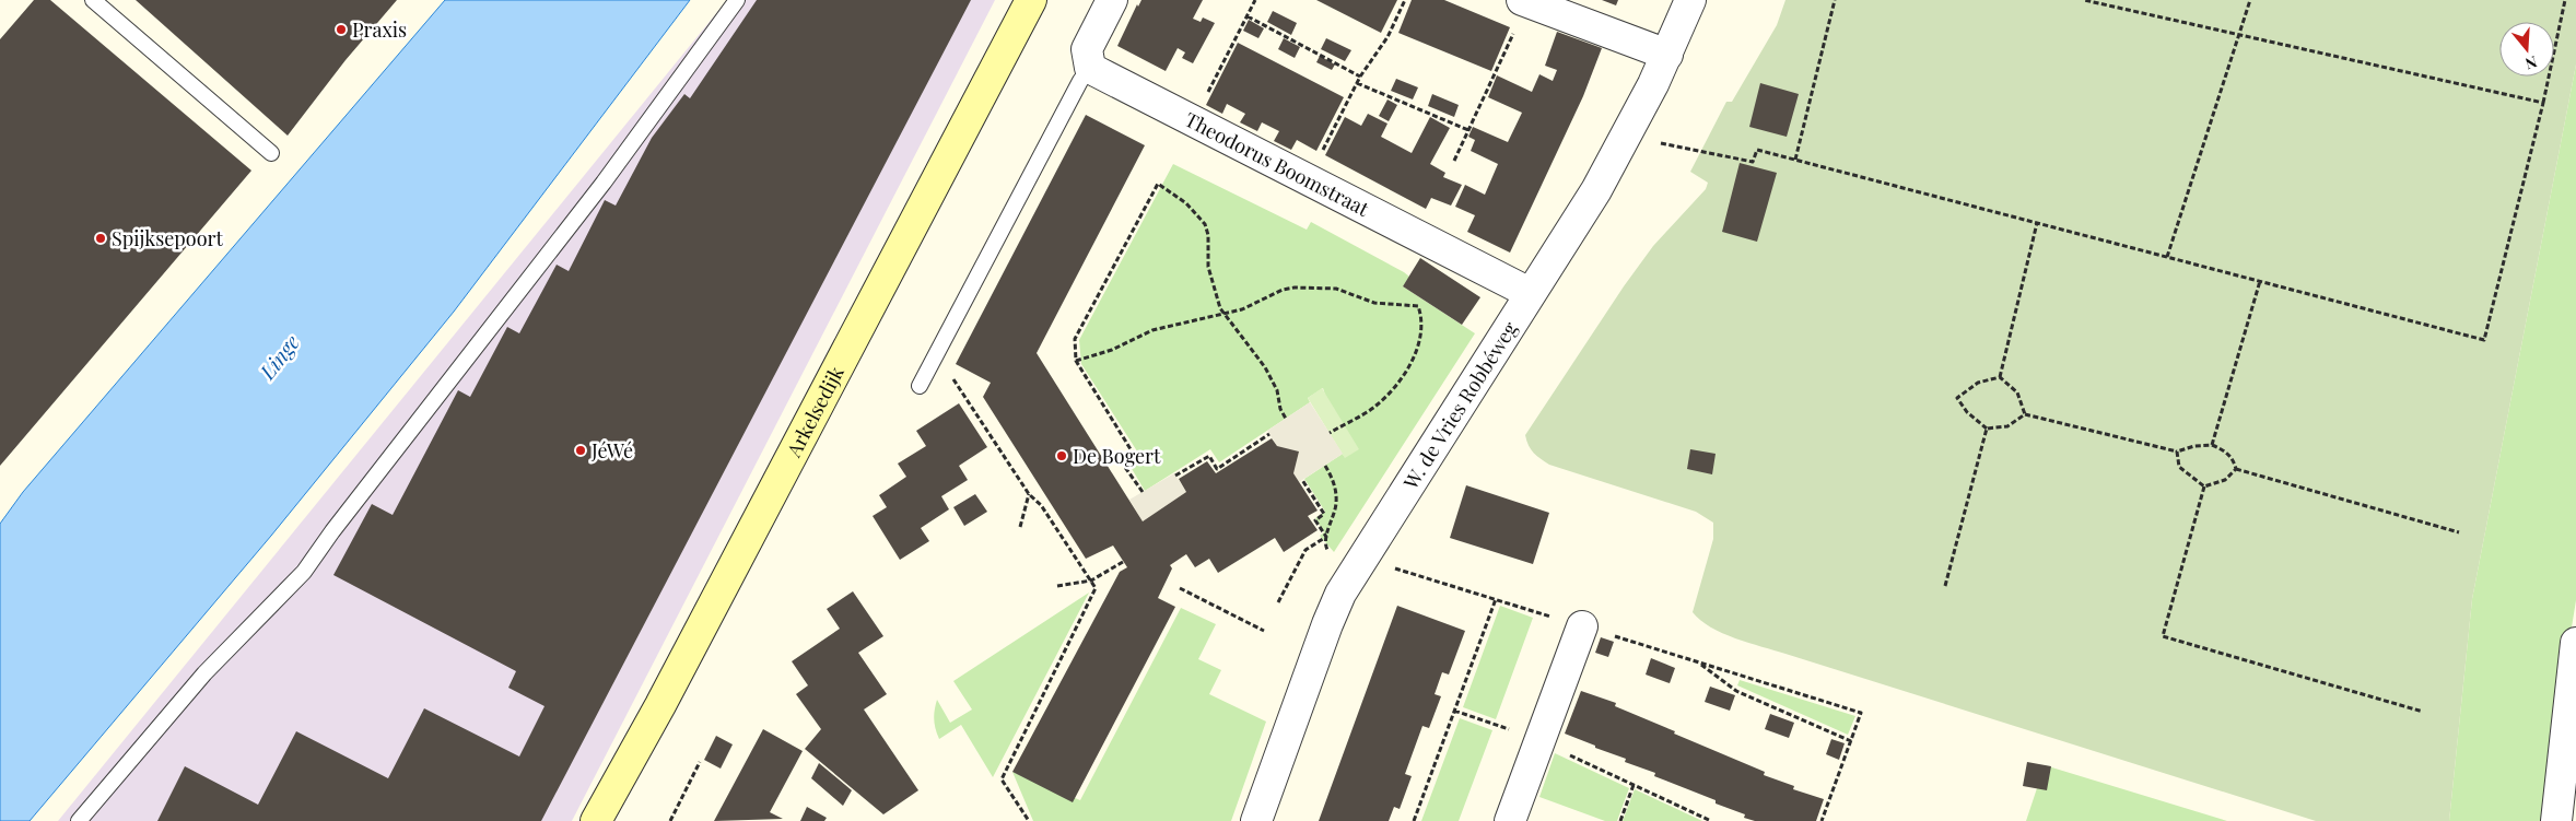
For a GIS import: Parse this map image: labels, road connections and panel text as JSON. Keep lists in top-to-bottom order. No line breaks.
{"streets":{"main road":["Arkelsedijk"],"street":["Theodorus Boomstraat","W. de Vries Robbéweg"]},"crossings":[["Theodorus Boomstraat","W. de Vries Robbéweg"]],"water":["Linge"],"places":["Praxis","Spijksepoort","JéWé","De Bogert"],"north":"bottom"}
